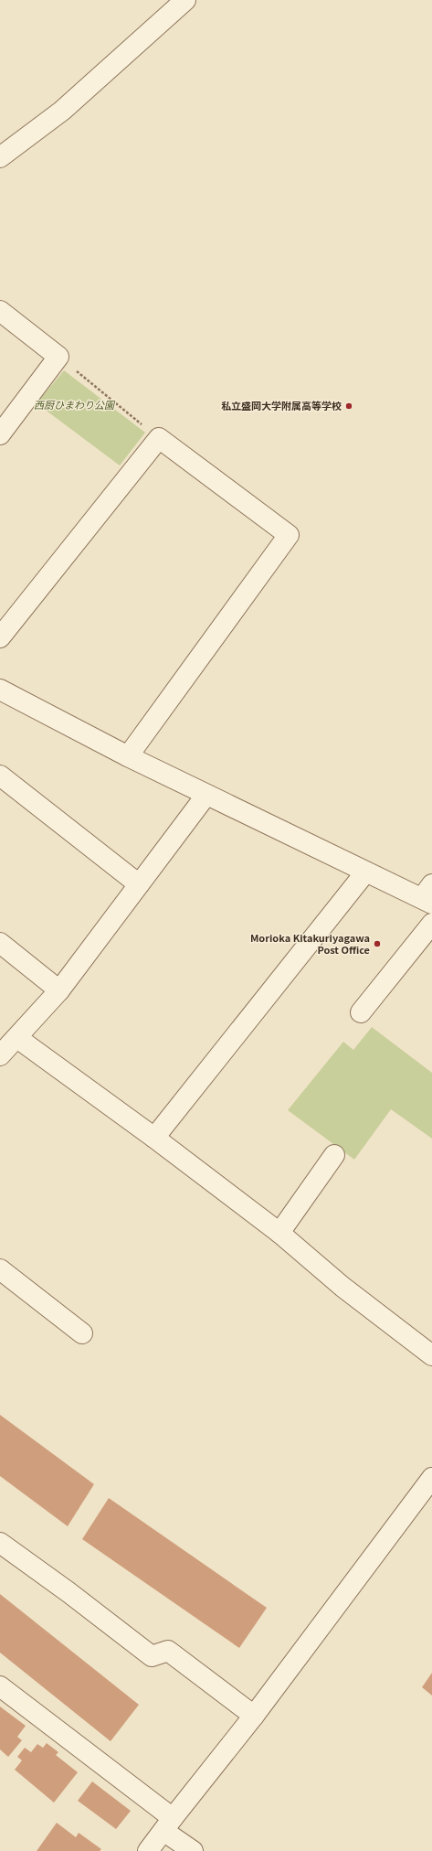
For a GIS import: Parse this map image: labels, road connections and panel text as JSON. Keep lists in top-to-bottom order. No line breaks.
{"parks":["西厨ひまわり公園"],"places":["私立盛岡大学附属高等学校","Morioka Kitakuriyagawa Post Office"]}
